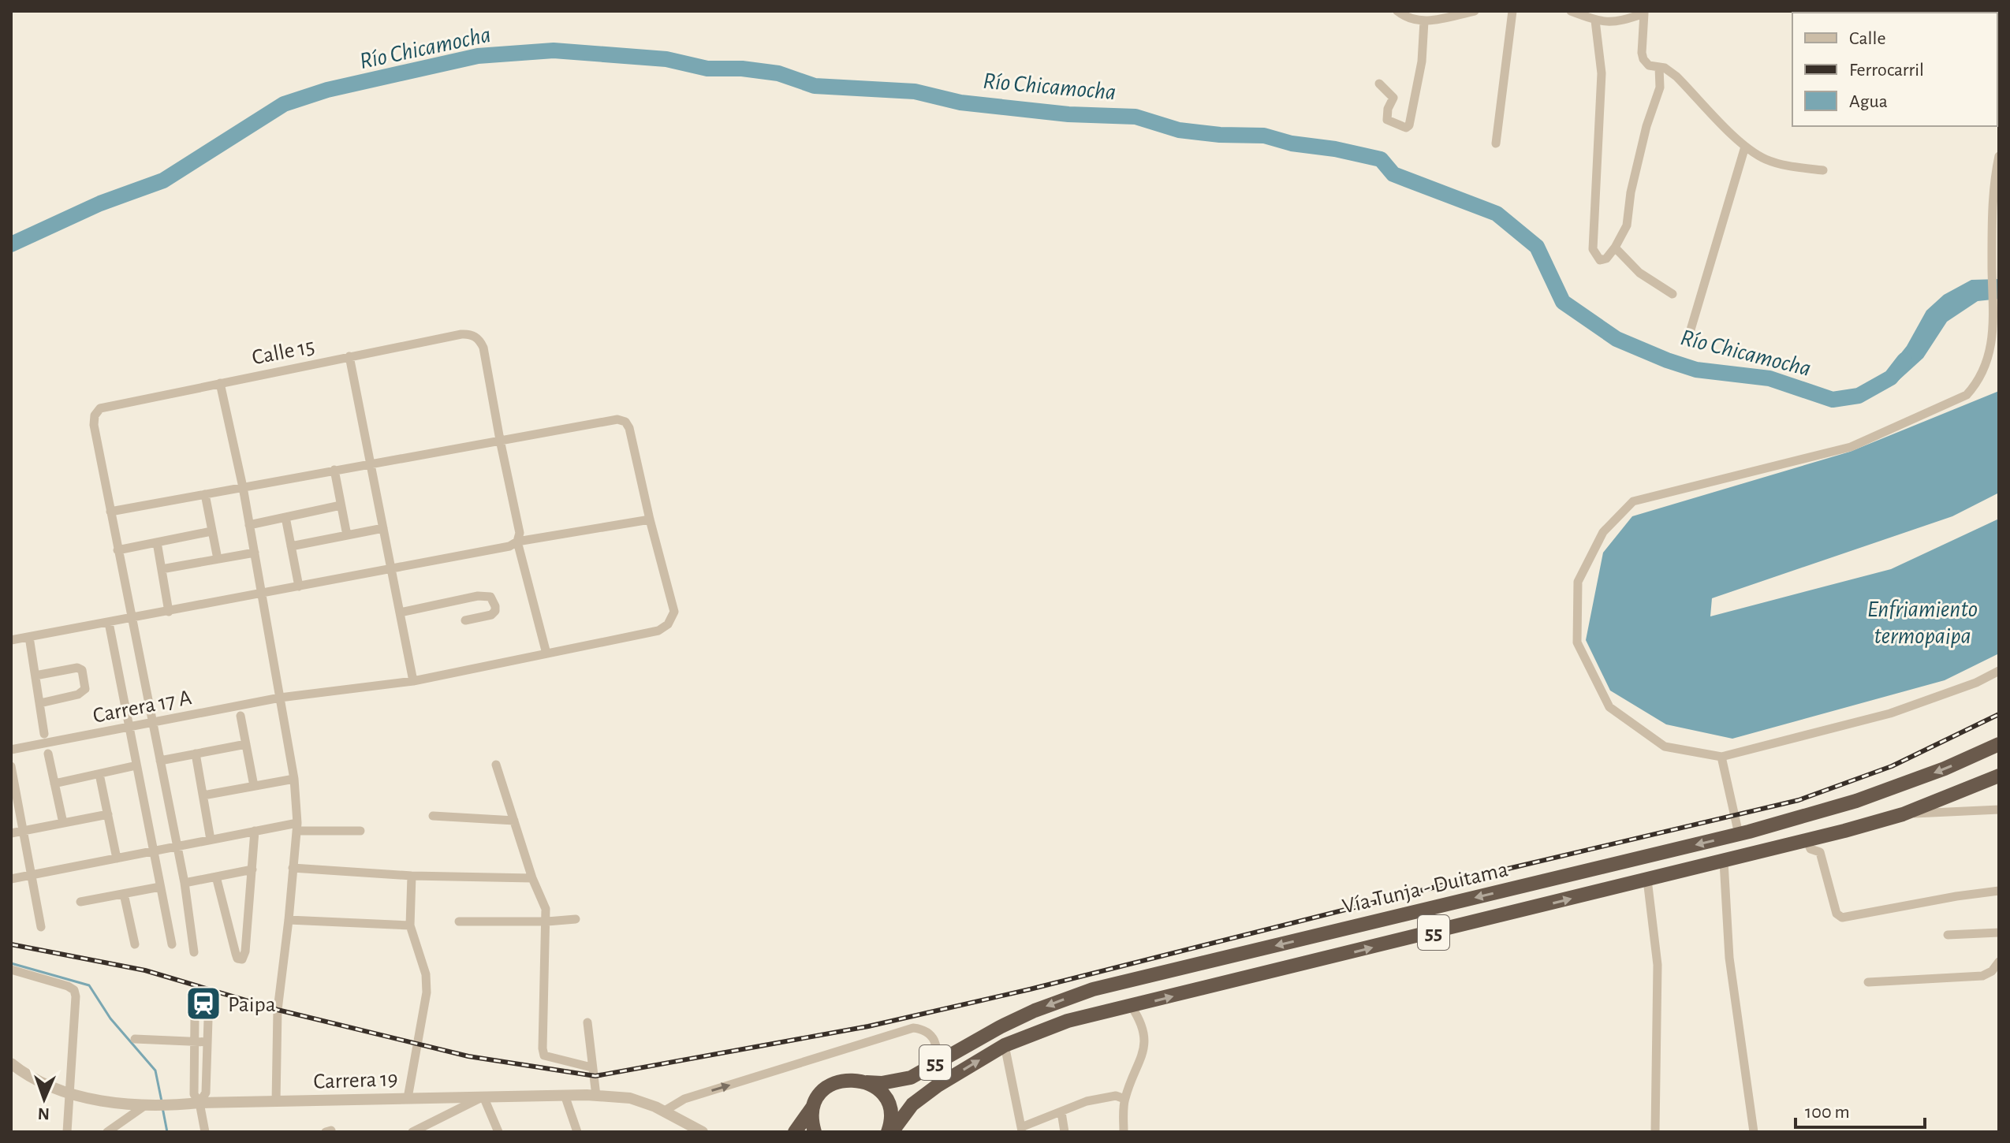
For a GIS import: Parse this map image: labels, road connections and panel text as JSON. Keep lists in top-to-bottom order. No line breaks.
{"streets":{"highway":["Vía Tunja - Duitama","55"],"street":["Calle 15","Carrera 17 A","Carrera 19"]},"crossings":[["Calle 15","Carrera 17 A"],["Vía Tunja - Duitama","55"]],"water":["Río Chicamocha","Enfriamiento termopaipa"],"places":{"station":["Paipa"]},"legend":["Calle","Ferrocarril","Agua"],"scale_bar":"100 m","north":"bottom"}
